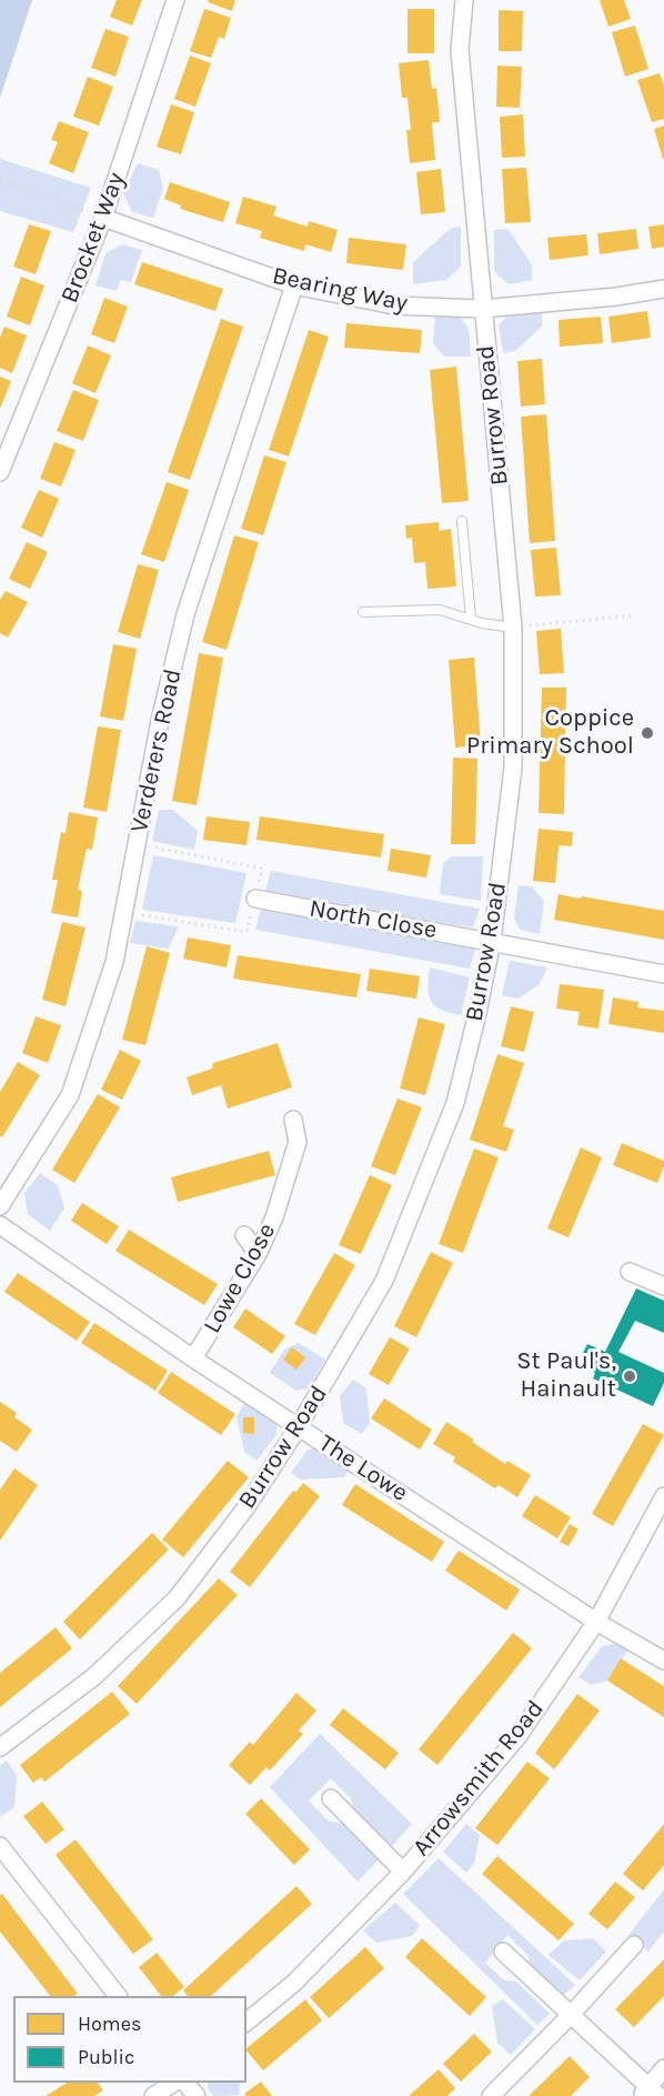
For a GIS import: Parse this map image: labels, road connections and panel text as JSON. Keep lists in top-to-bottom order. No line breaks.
{"streets":{"street":["Brocket Way","Bearing Way","Burrow Road","Verderers Road","North Close","Lowe Close","The Lowe","Arrowsmith Road"]},"crossings":[["Brocket Way","Bearing Way"],["Bearing Way","Burrow Road"],["Bearing Way","Verderers Road"],["Burrow Road","North Close"],["Burrow Road","The Lowe"],["Lowe Close","The Lowe"],["The Lowe","Arrowsmith Road"]],"places":["Coppice Primary School","St Paul's, Hainault"],"legend":["Homes","Public"]}
